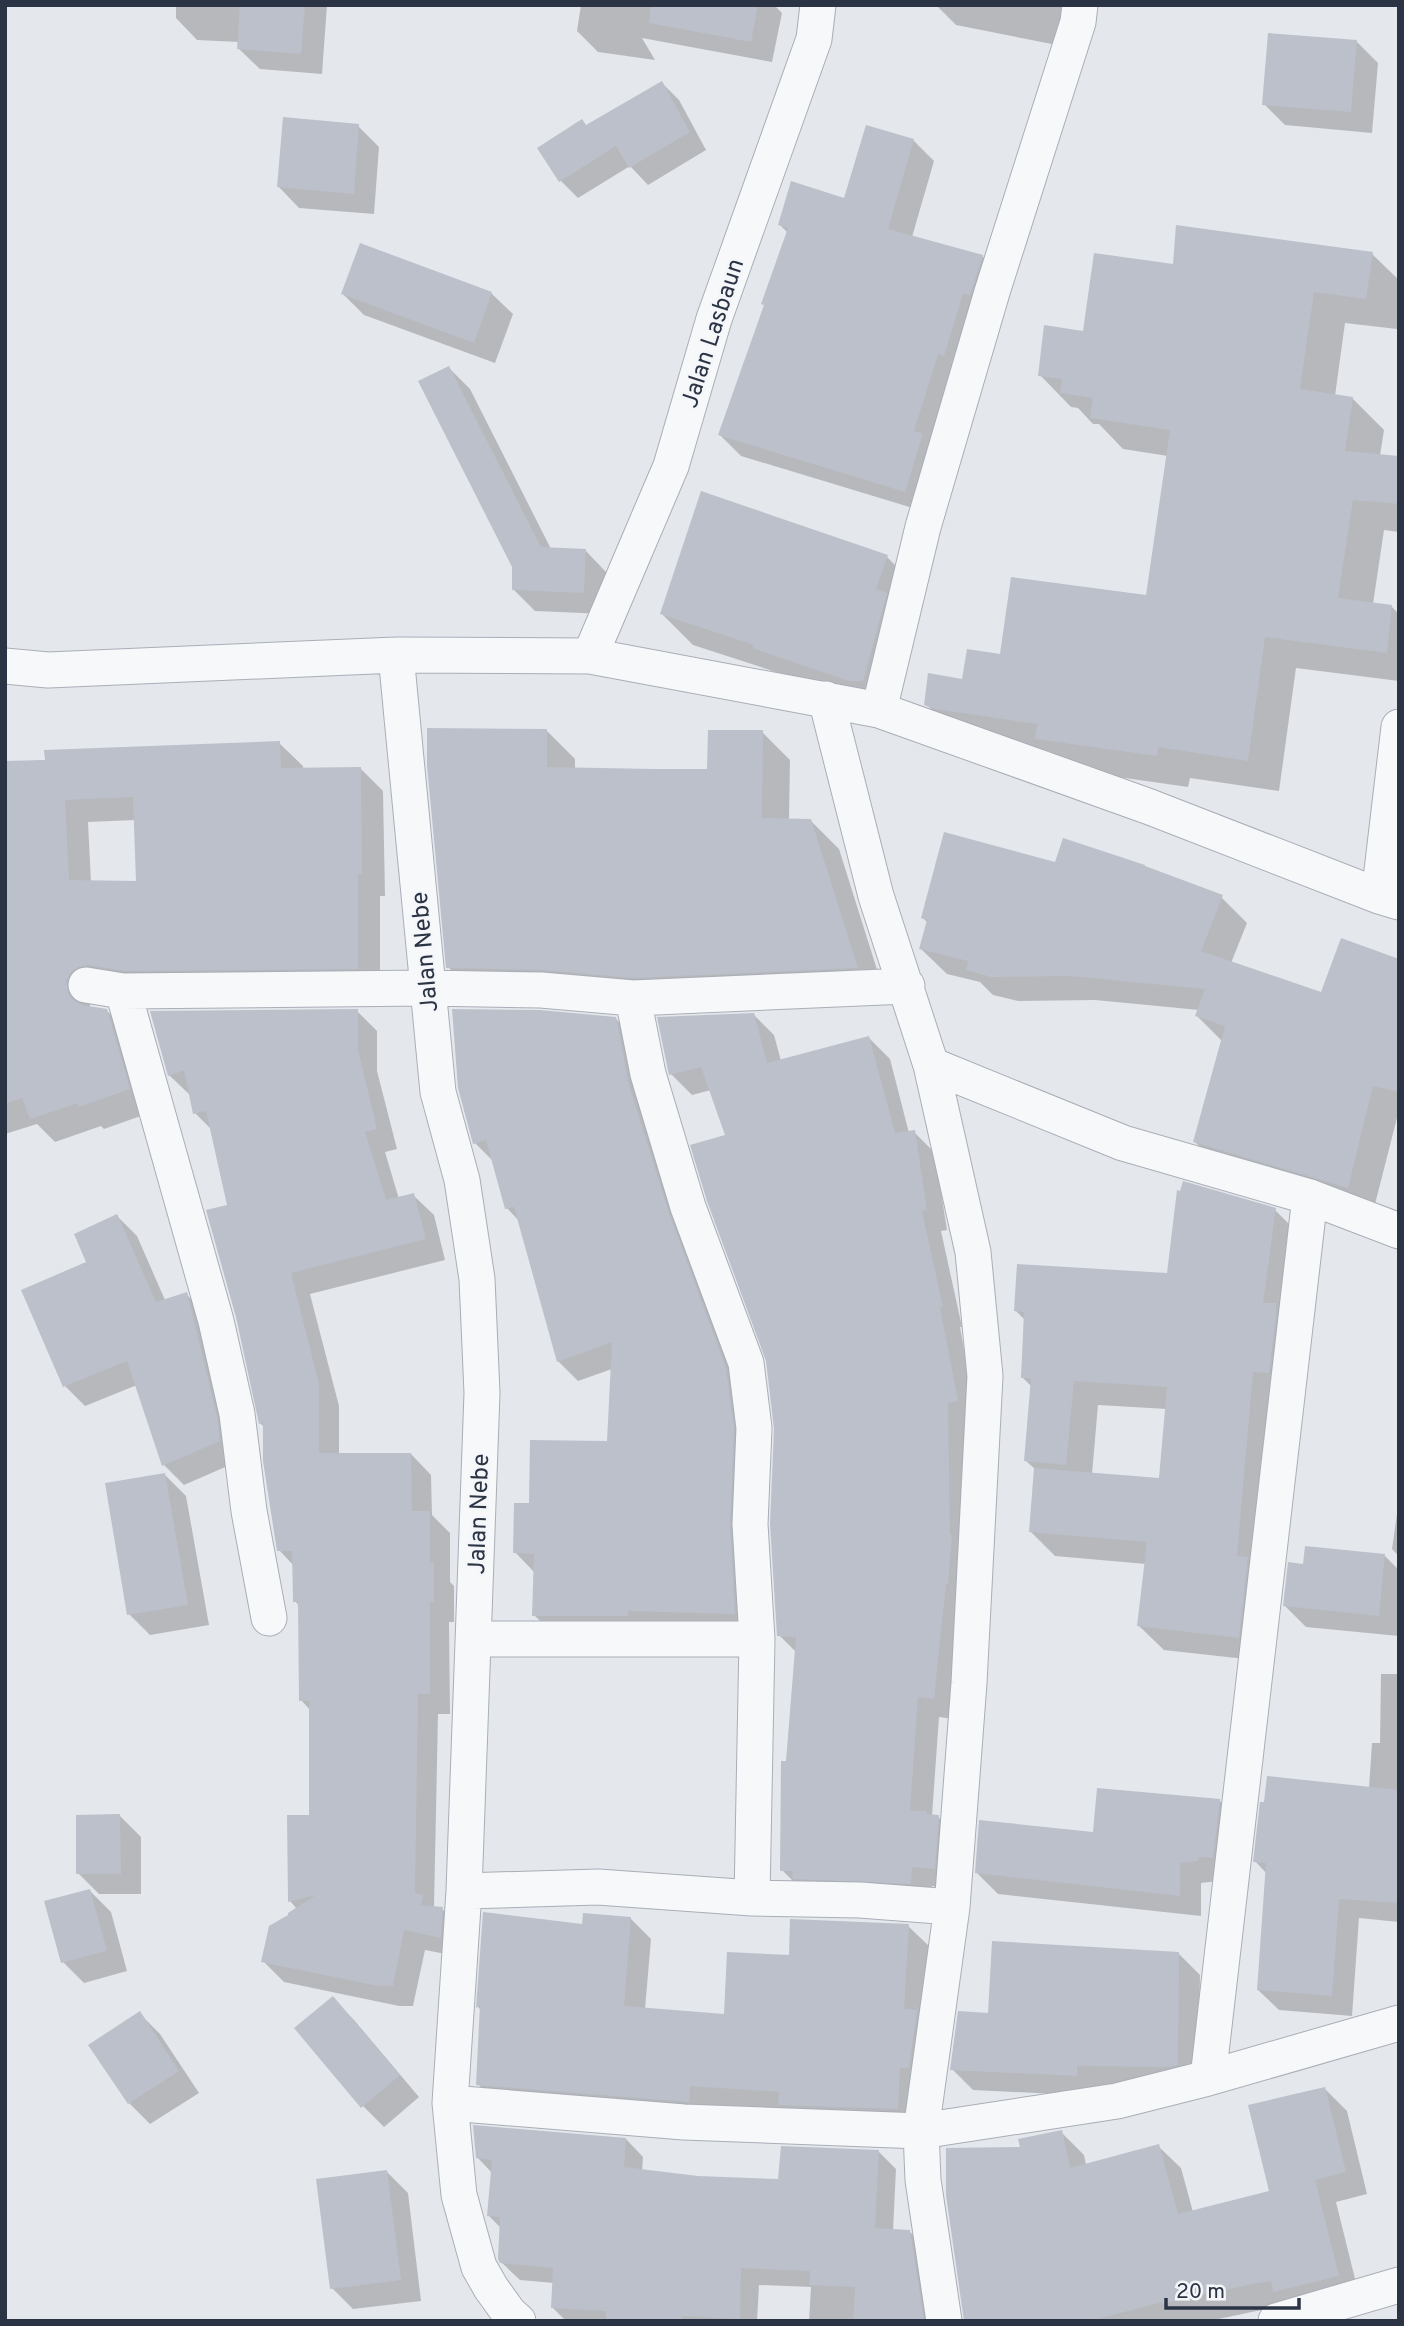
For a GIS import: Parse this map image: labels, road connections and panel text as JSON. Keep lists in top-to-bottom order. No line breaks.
{"streets":{"street":["Jalan Lasbaun","Jalan Nebe"]},"scale_bar":"20 m"}
